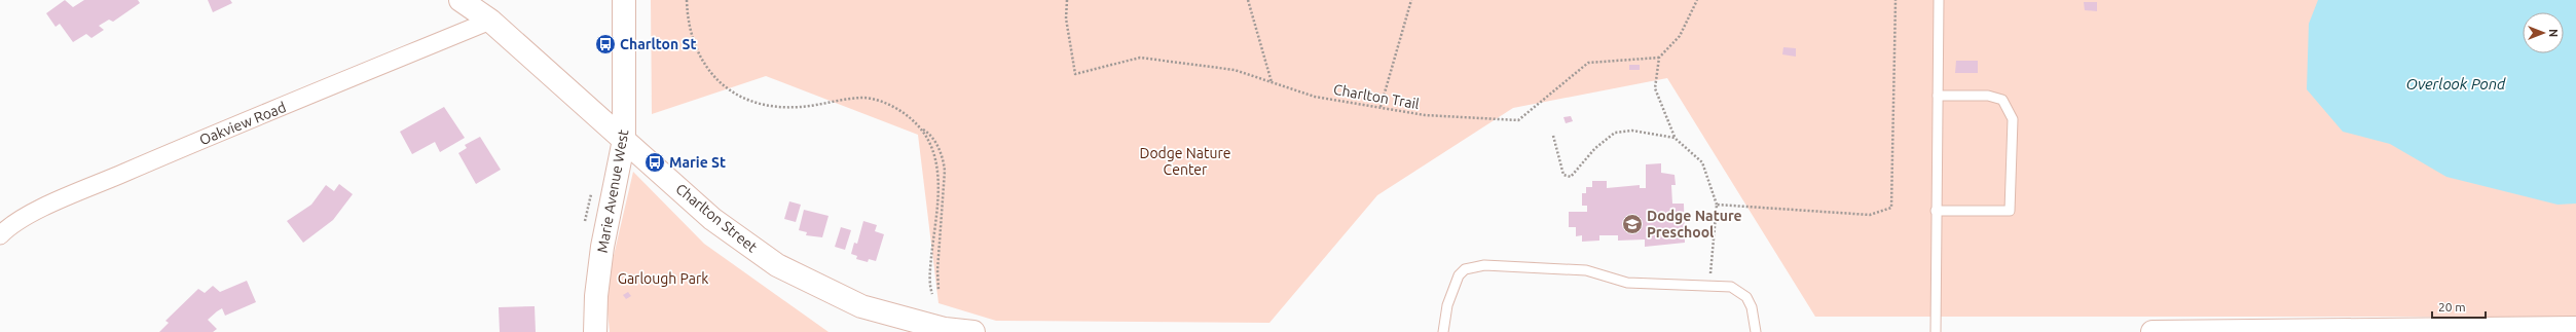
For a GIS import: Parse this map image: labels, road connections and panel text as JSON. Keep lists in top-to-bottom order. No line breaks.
{"streets":{"street":["Oakview Road","Marie Avenue West","Charlton Street"],"path":["Charlton Trail"]},"crossings":[["Oakview Road","Charlton Street"],["Marie Avenue West","Charlton Street"]],"water":["Overlook Pond"],"parks":["Dodge Nature Center","Garlough Park"],"places":{"bus stop":["Charlton St","Marie St"],"school or university":["Dodge Nature Preschool"]},"scale_bar":"20 m","north":"right"}
